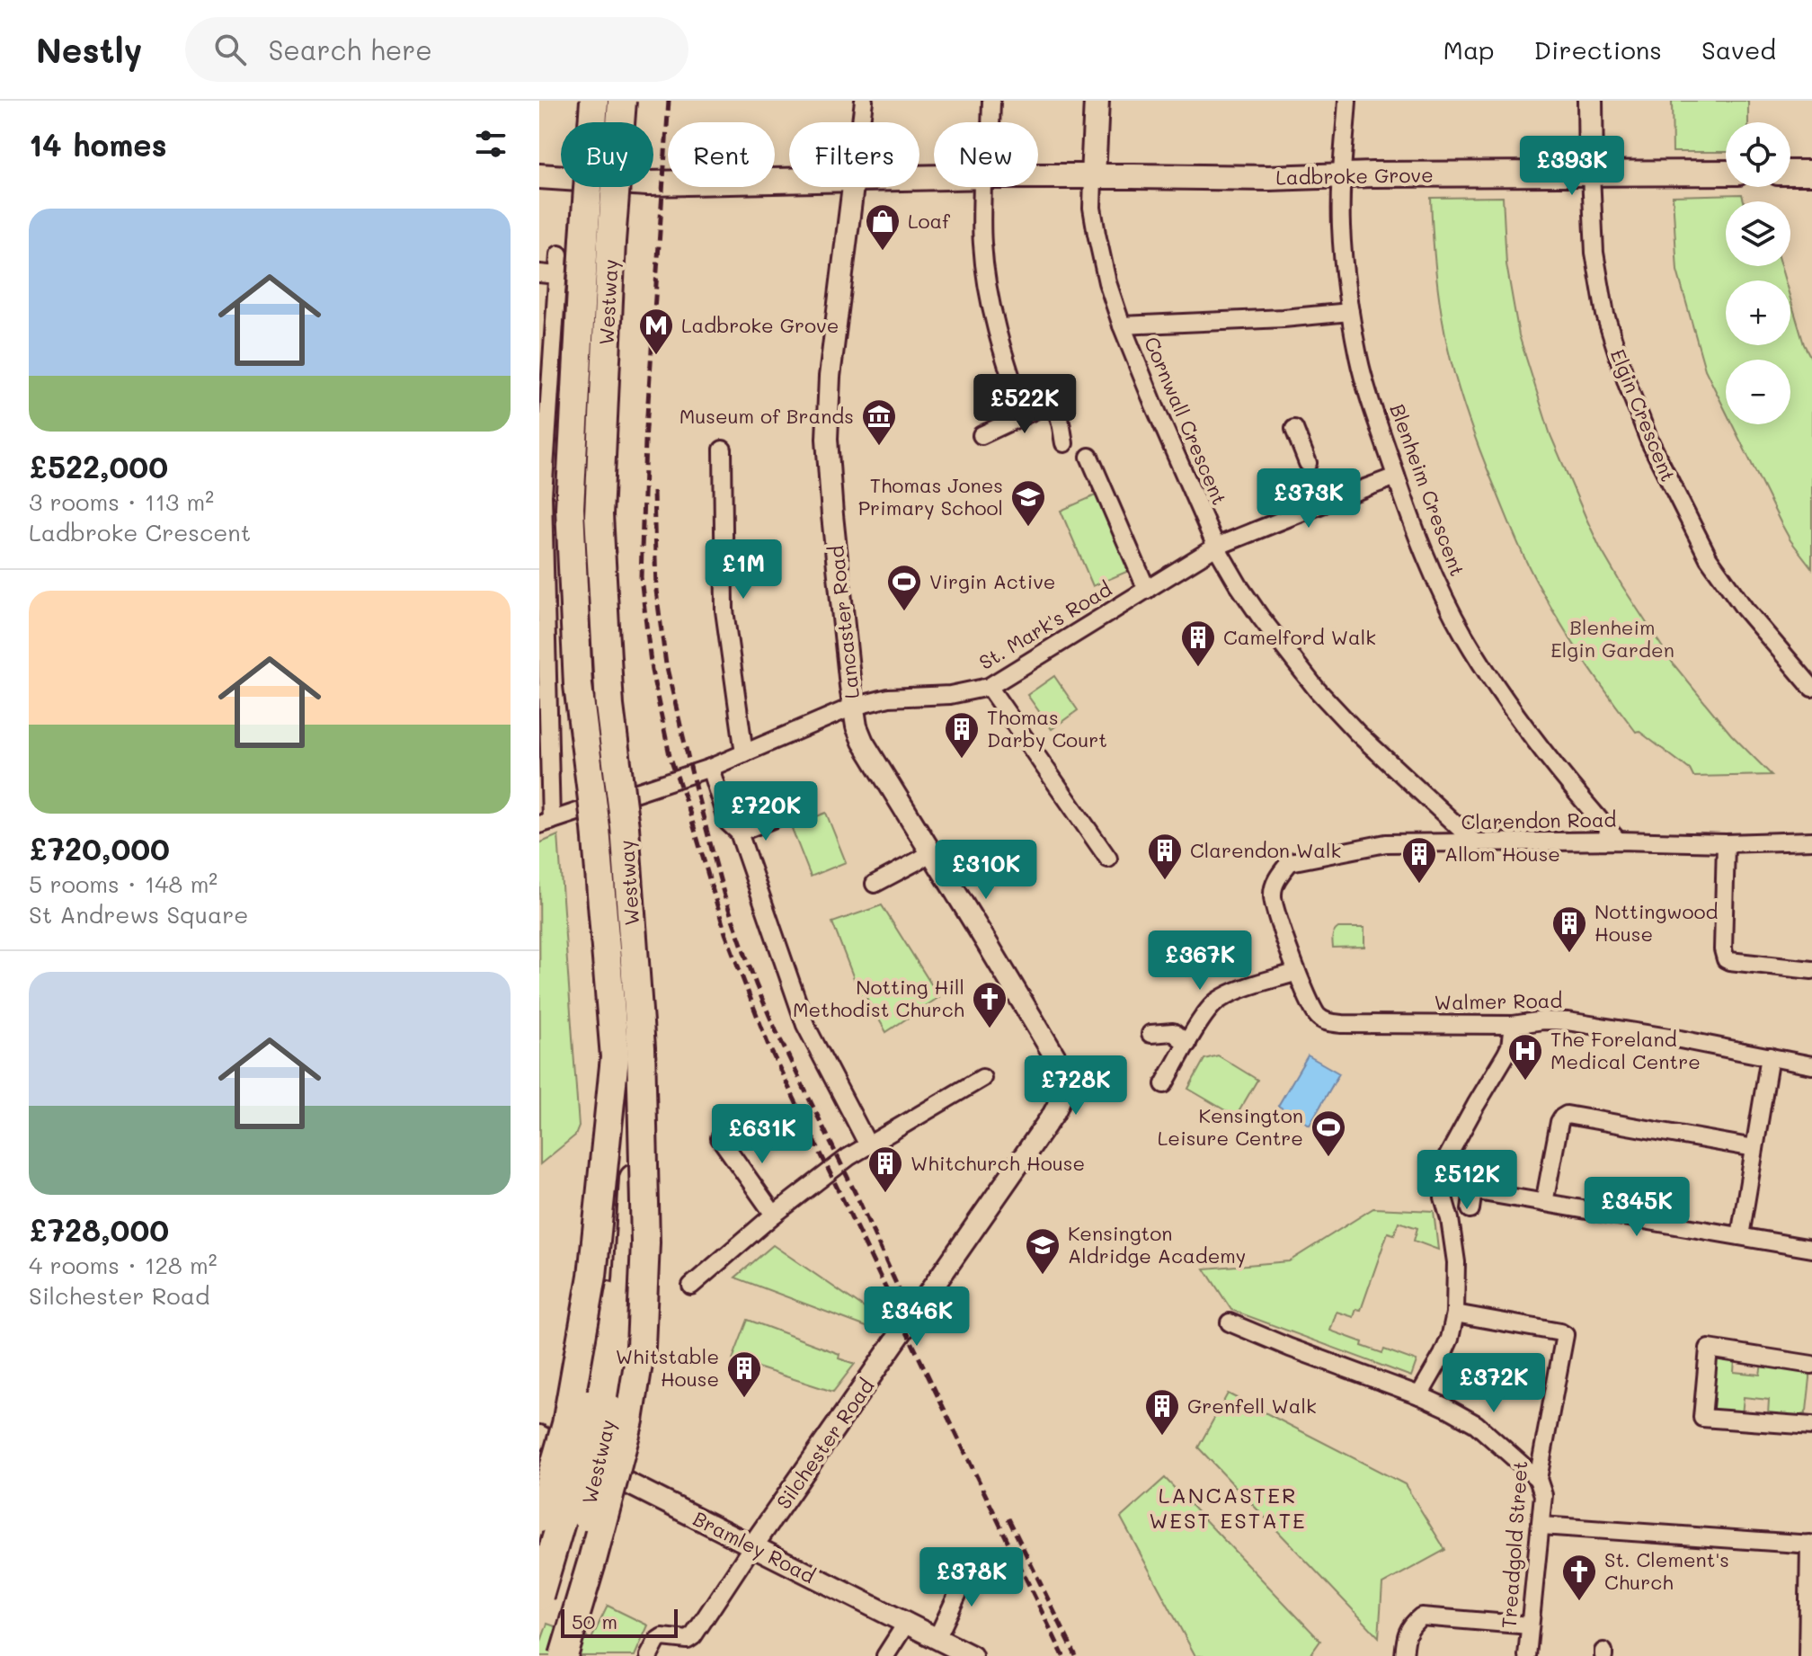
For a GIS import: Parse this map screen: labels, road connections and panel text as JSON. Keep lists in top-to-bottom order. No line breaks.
{"streets":{"highway":["Westway"],"main road":["Ladbroke Grove","Elgin Crescent"],"street":["Cornwall Crescent","Blenheim Crescent","Lancaster Road","St. Mark's Road","Clarendon Road","Walmer Road","Silchester Road","Treadgold Street","Bramley Road"]},"crossings":[["Ladbroke Grove","Elgin Crescent"],["Ladbroke Grove","Cornwall Crescent"],["Ladbroke Grove","Blenheim Crescent"],["Cornwall Crescent","St. Mark's Road"],["Cornwall Crescent","Clarendon Road"],["Blenheim Crescent","St. Mark's Road"],["Blenheim Crescent","Clarendon Road"],["Lancaster Road","St. Mark's Road"],["Lancaster Road","Silchester Road"],["Clarendon Road","Walmer Road"],["Silchester Road","Bramley Road"]],"districts":["LANCASTER WEST ESTATE"],"parks":["Blenheim Elgin Garden"],"places":{"shop":["Loaf"],"metro station":["Ladbroke Grove"],"museum":["Museum of Brands"],"school or university":["Thomas Jones Primary School","Kensington Aldridge Academy"],"sports":["Virgin Active","Kensington Leisure Centre"],"building":["Camelford Walk","Thomas Darby Court","Clarendon Walk","Allom House","Nottingwood House","Whitchurch House","Whitstable House","Grenfell Walk"],"church":["Notting Hill Methodist Church","St. Clement's Church"],"hospital":["The Foreland Medical Centre"]},"scale_bar":"50 m","page":{"header":"Nestly","search":"Search here","nav":["Map","Directions","Saved"],"heading":"14 homes","map_buttons":["+","−"],"chip":["Buy","Rent","Filters","New"],"price":["£393K","£522K","£373K","£1M","£720K","£310K","£367K","£728K","£631K","£512K","£345K","£346K","£372K","£378K"],"list":[{"name":"£522,000","note":"3 rooms · 113 m² · Ladbroke Crescent"},{"name":"£720,000","note":"5 rooms · 148 m² · St Andrews Square"},{"name":"£728,000","note":"4 rooms · 128 m² · Silchester Road"}],"scale":"50 m"}}
